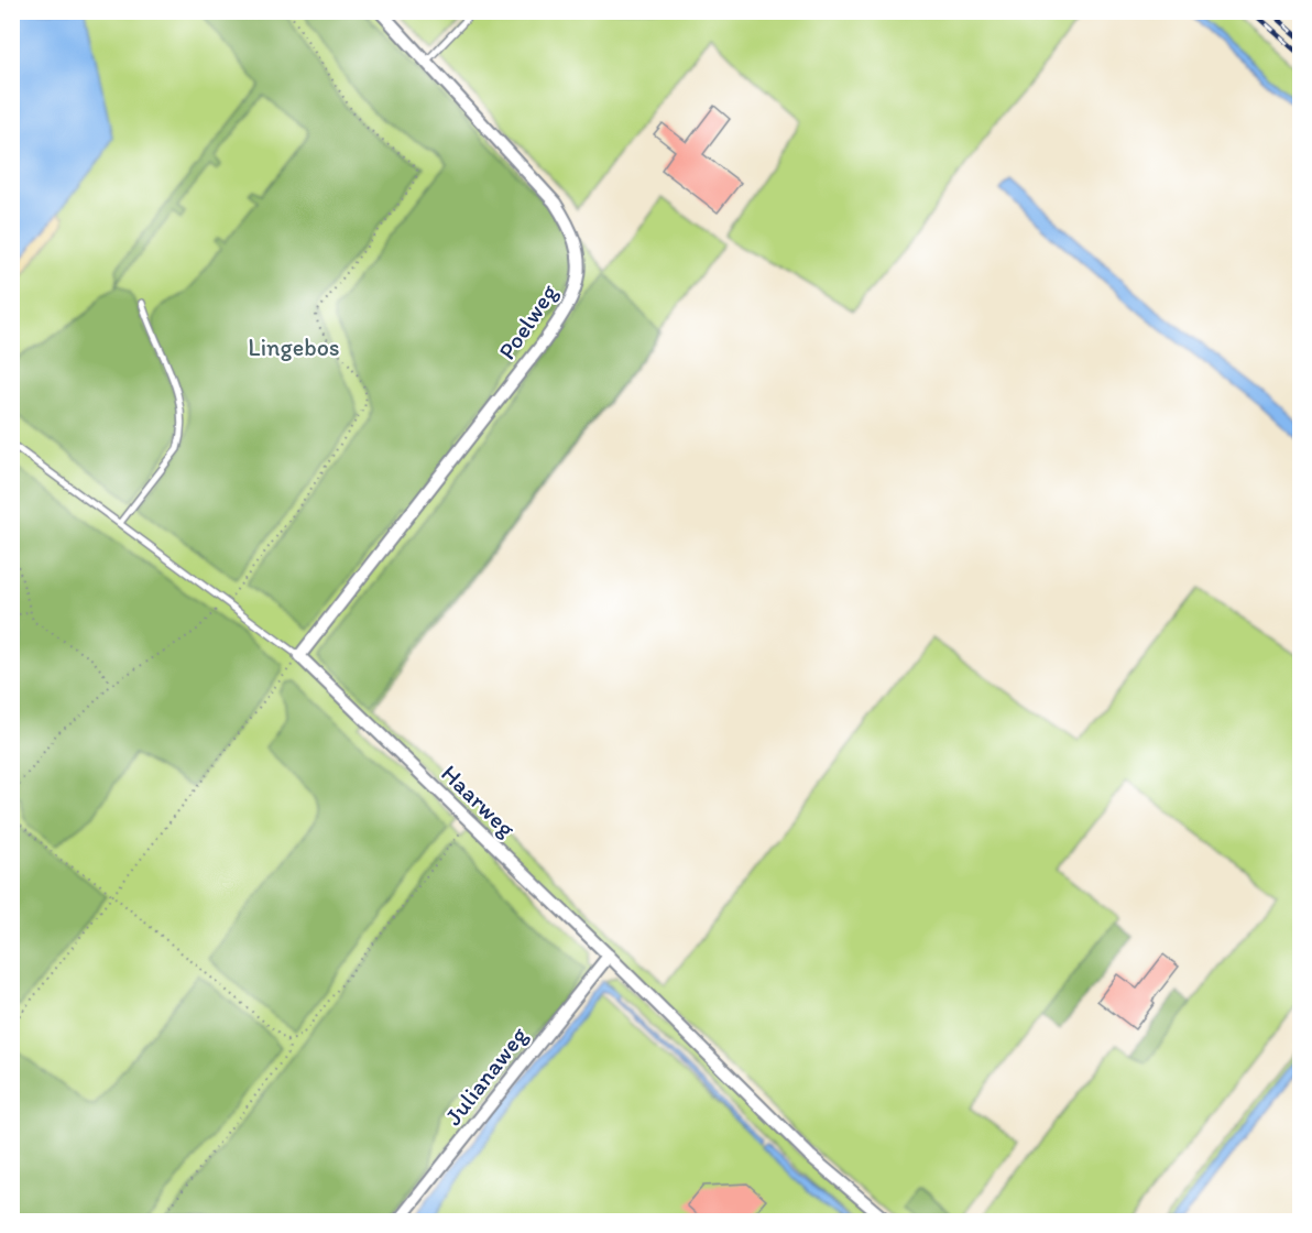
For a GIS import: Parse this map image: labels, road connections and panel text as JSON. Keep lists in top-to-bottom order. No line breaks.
{"streets":{"street":["Poelweg","Haarweg","Julianaweg"]},"crossings":[["Poelweg","Haarweg"],["Haarweg","Julianaweg"]],"parks":["Lingebos"]}
